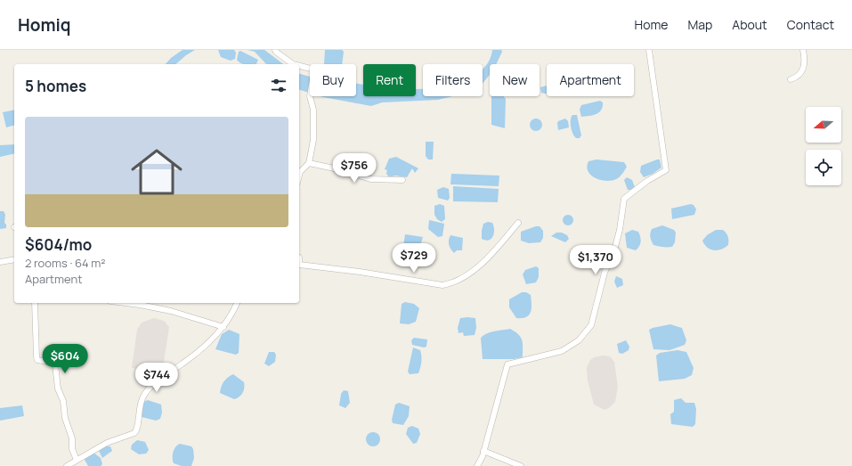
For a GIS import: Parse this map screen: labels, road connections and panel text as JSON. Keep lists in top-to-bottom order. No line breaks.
{"north":"left","page":{"header":"Homiq","nav":["Home","Map","About","Contact"],"chip":["Buy","Rent","Filters","New","Apartment"],"heading":"5 homes","list":[{"name":"$604/mo","note":"2 rooms · 64 m² · Apartment"}],"price":["$756","$729","$1,370","$604","$744"]}}
